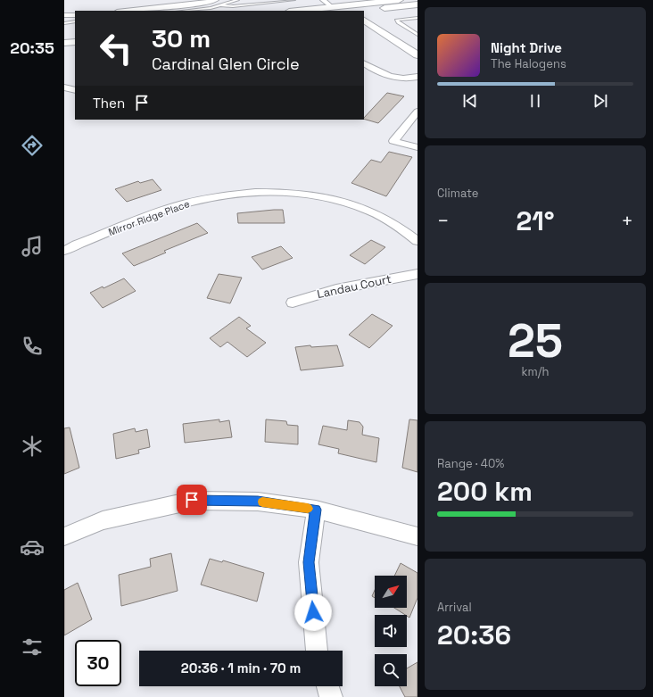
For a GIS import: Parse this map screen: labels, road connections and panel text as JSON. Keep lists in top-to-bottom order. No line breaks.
{"streets":{"street":["Mirror Ridge Place","Landau Court"]},"north":"top right","page":{"tabs":"20:35","turn":["30 m","Cardinal Glen Circle"],"song":["Night Drive","The Halogens"],"then":"Then","tile":["Climate",["25","km/h"],["Range · 40%","200 km"],["Arrival","20:36"]],"heat":["−","21°","+"],"limit":"30","trip":"20:36 · 1 min · 70 m"}}
